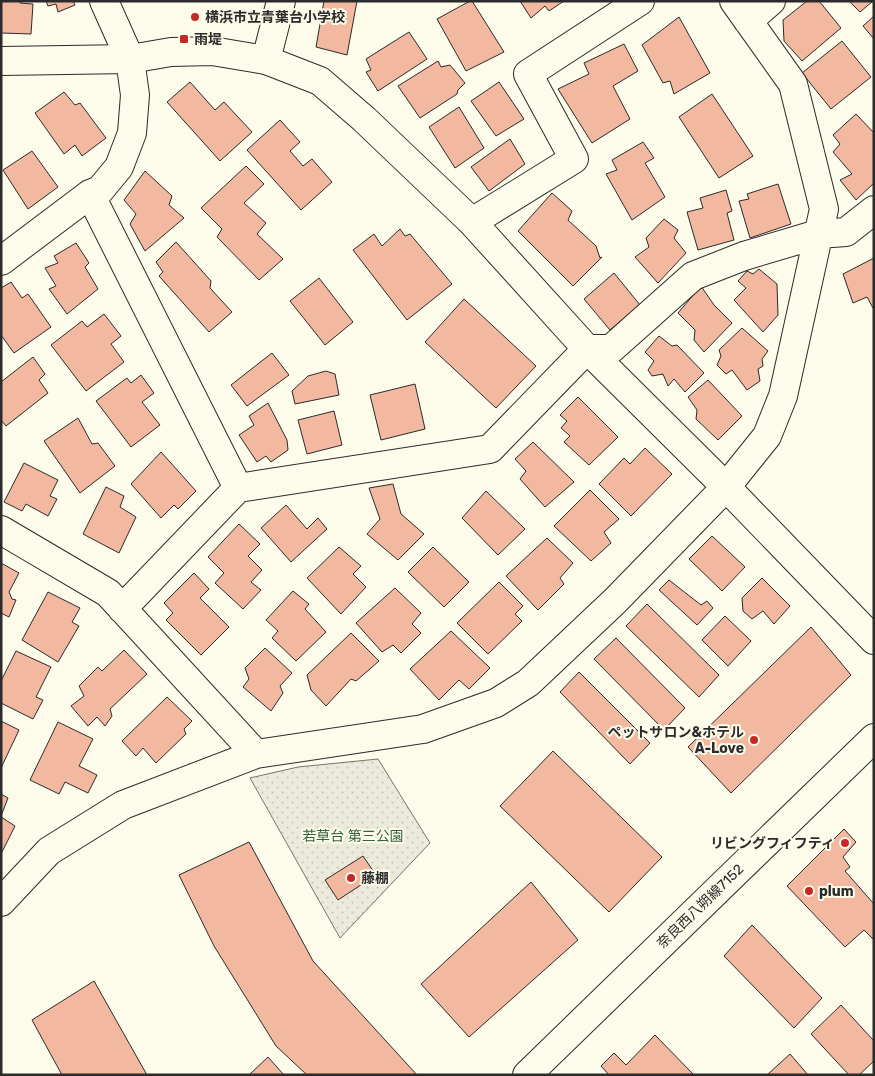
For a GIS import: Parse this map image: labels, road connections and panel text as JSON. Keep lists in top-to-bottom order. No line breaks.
{"streets":{"street":["奈良西八朔線7152"]},"parks":["若草台 第三公園"],"places":{"other":["横浜市立青葉台小学校","ペットサロン&ホテル A-Love","リビングフィフティ","藤棚","plum"],"transit":["雨堤"]}}
